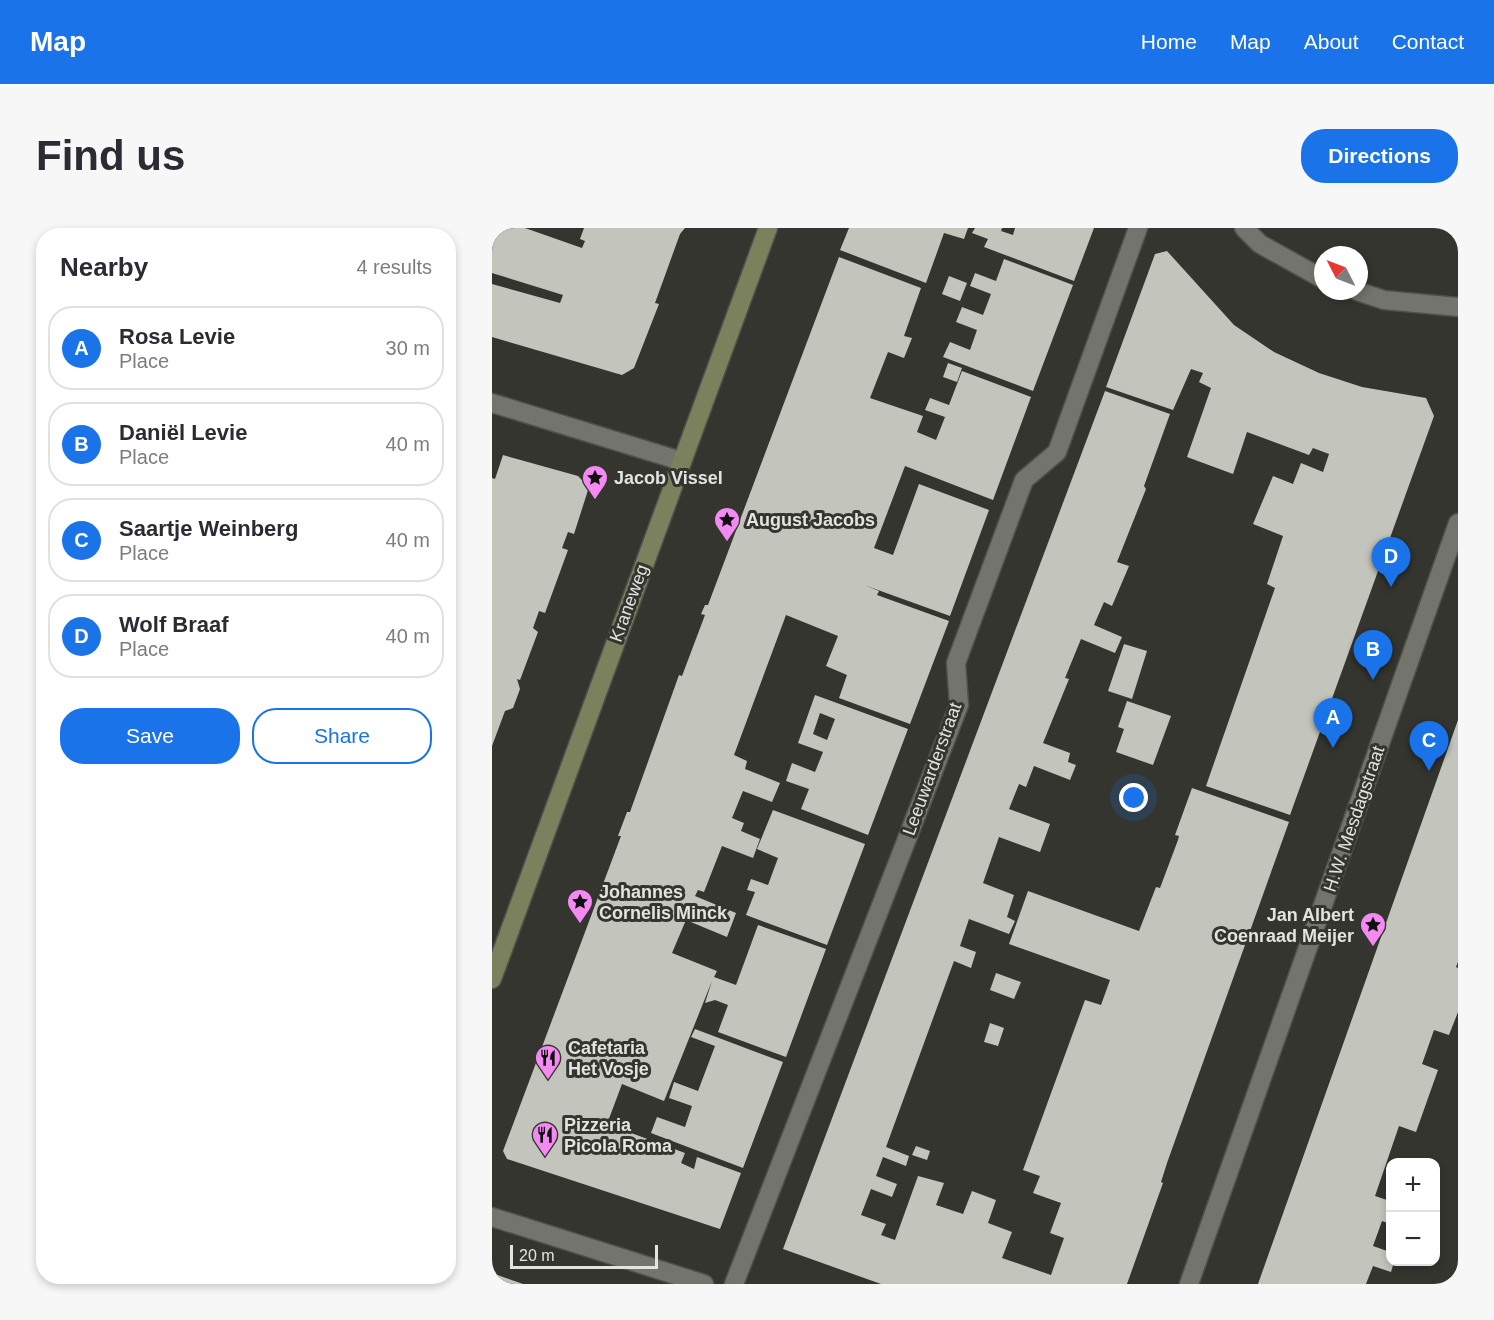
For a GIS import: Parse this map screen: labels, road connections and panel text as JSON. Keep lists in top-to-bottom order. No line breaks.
{"streets":{"street":["Kraneweg","Leeuwarderstraat","H.W. Mesdagstraat"]},"places":{"place":["Jacob Vissel","August Jacobs","Johannes Cornelis Minck","Jan Albert Coenraad Meijer"],"restaurant":["Cafetaria Het Vosje","Pizzeria Picola Roma"]},"scale_bar":"20 m","north":"top left","page":{"header":"Map","nav":["Home","Map","About","Contact"],"buttons":["Directions",["Save","Share"]],"title":"Find us","heading":["Nearby","4 results"],"list":[{"mark":"A","name":"Rosa Levie","note":"Place","value":"30 m"},{"mark":"B","name":"Daniël Levie","note":"Place","value":"40 m"},{"mark":"C","name":"Saartje Weinberg","note":"Place","value":"40 m"},{"mark":"D","name":"Wolf Braaf","note":"Place","value":"40 m"}],"pins":["D","B","A","C"],"map_buttons":["+","−"],"scale":"20 m"}}
